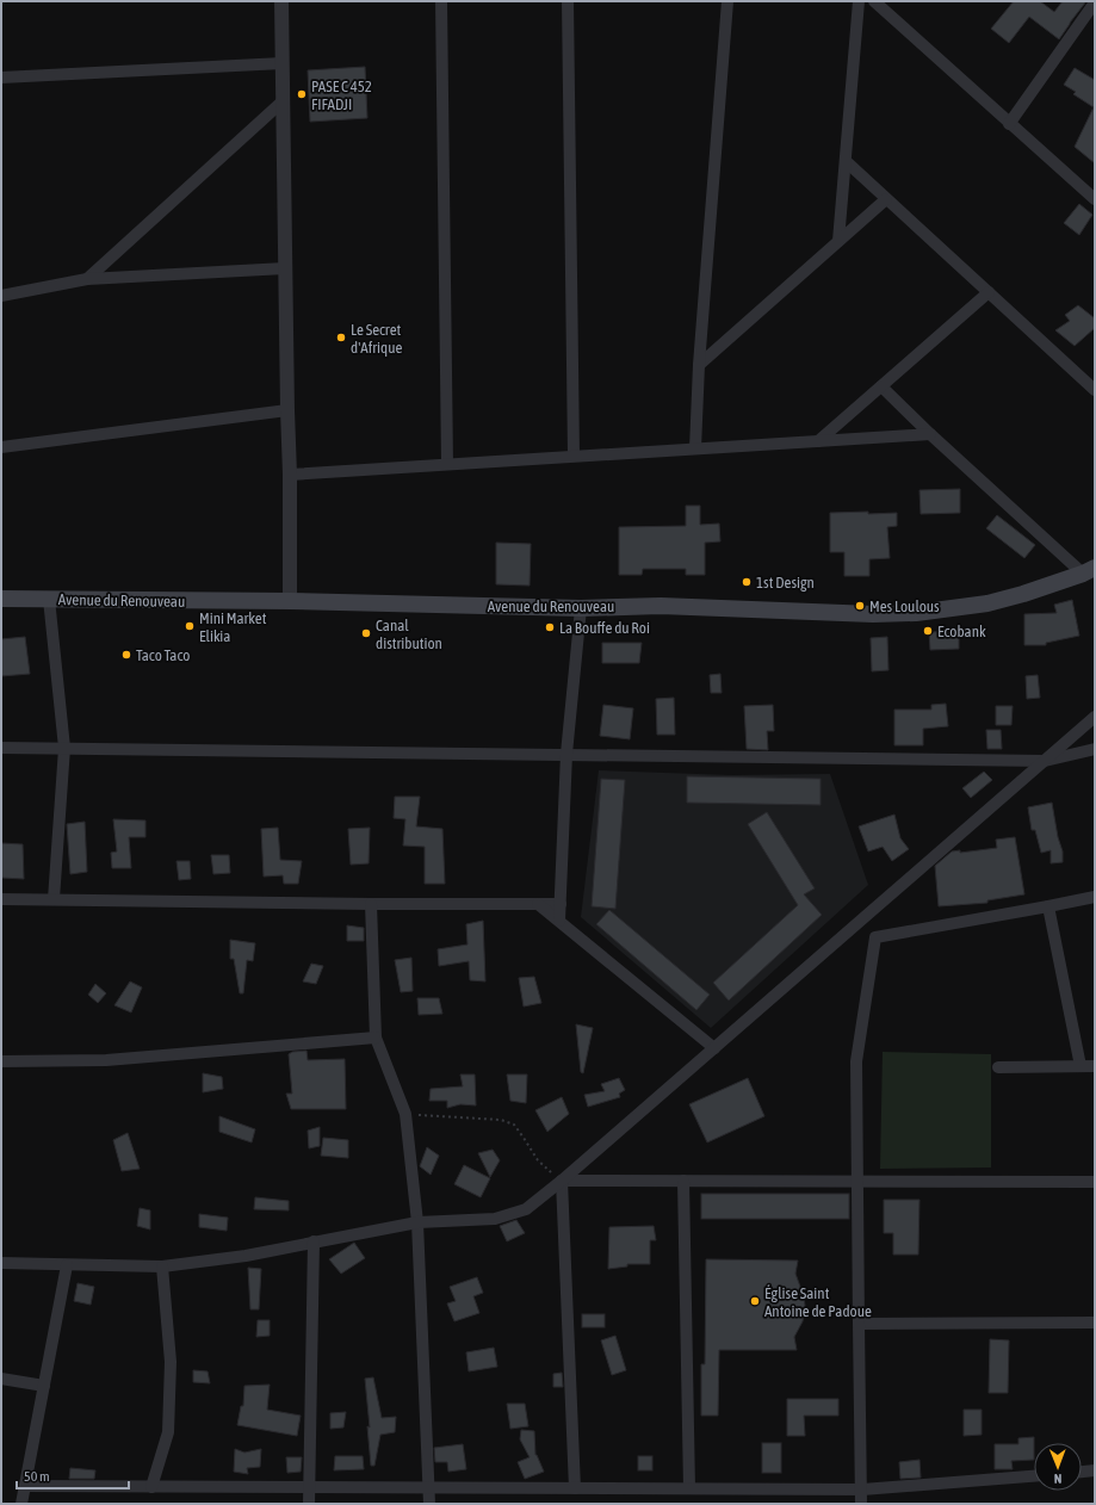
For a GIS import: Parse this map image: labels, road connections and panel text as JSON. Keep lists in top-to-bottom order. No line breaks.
{"streets":{"main road":["Avenue du Renouveau"]},"places":["PASE C 452 FIFADJI","Le Secret d'Afrique","1st Design","Mes Loulous","Mini Market Elikia","La Bouffe du Roi","Ecobank","Canal distribution","Taco Taco","Église Saint Antoine de Padoue"],"scale_bar":"50 m","north":"bottom"}
